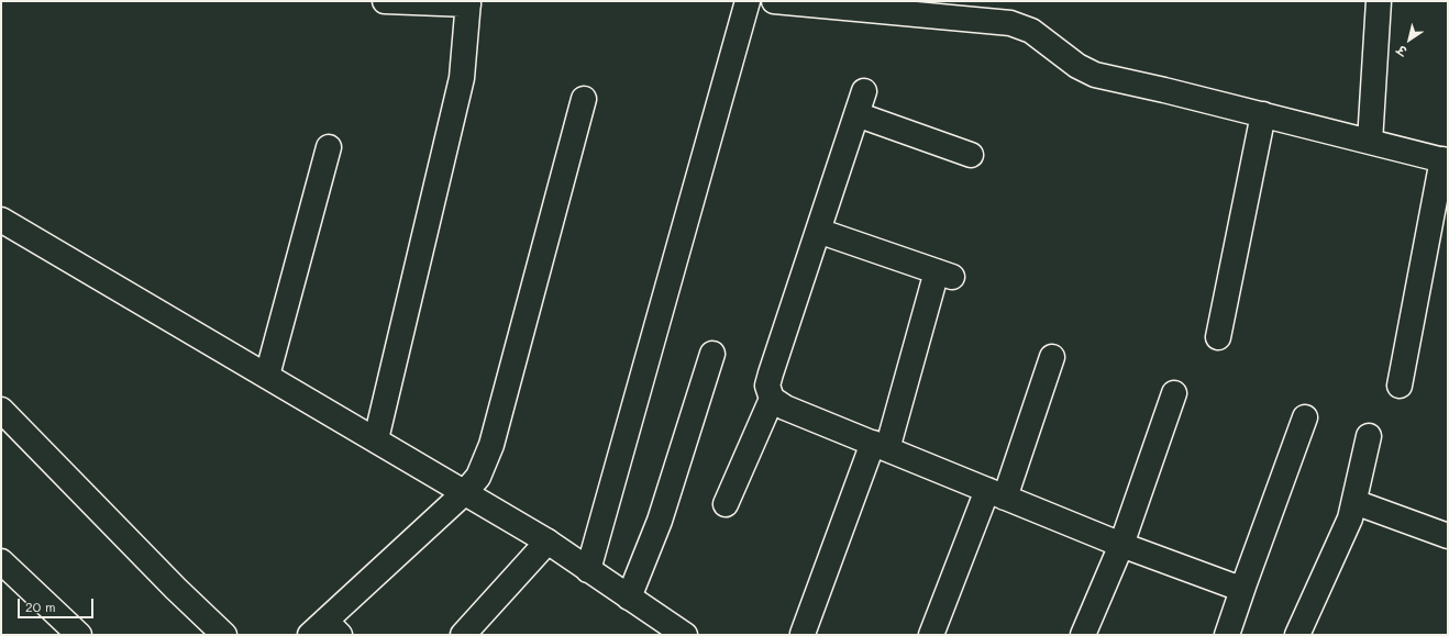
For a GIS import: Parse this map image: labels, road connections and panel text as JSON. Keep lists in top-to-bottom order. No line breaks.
{"scale_bar":"20 m","north":"bottom left"}
